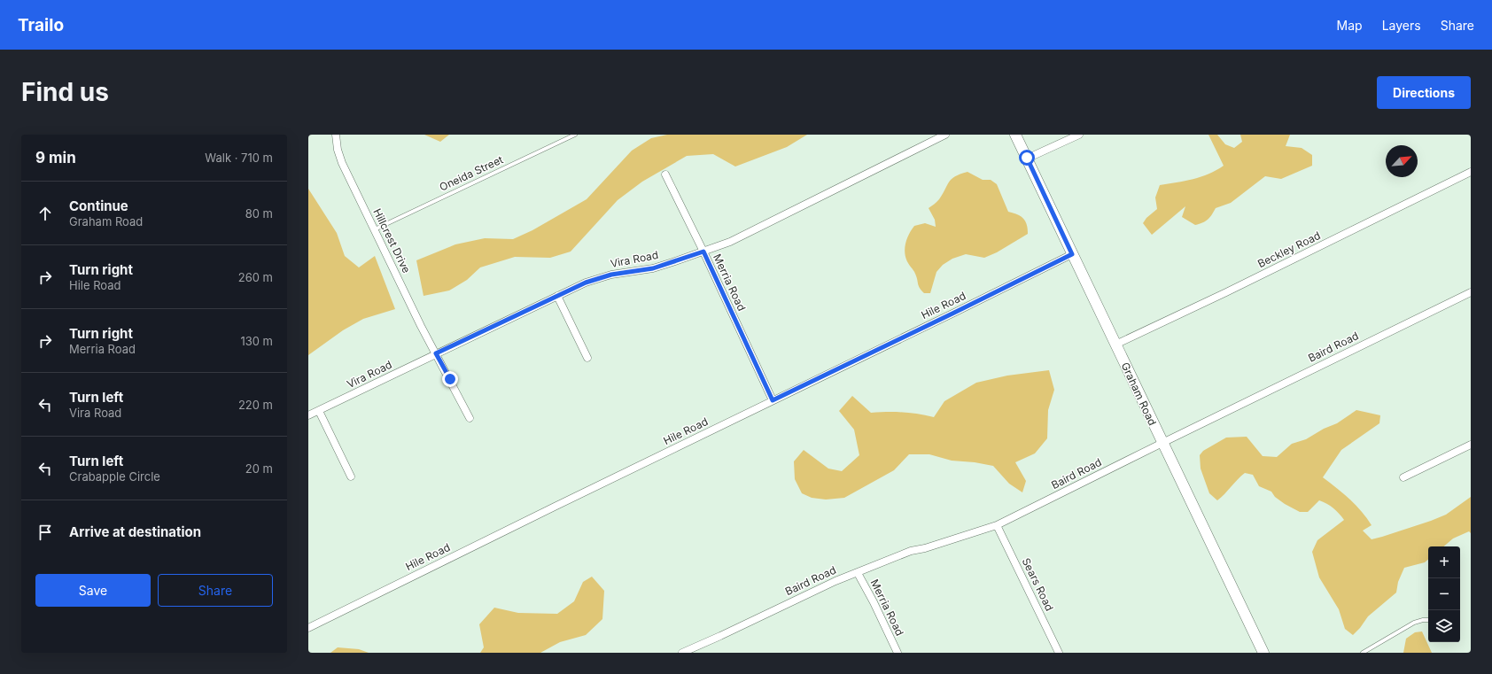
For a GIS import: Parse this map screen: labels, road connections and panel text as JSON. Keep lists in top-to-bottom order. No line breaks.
{"streets":{"main road":["Graham Road"],"street":["Hillcrest Drive","Beckley Road","Vira Road","Merria Road","Hile Road","Baird Road","Sears Road"],"lane":["Oneida Street"]},"crossings":[["Oneida Street","Hillcrest Drive"],["Hillcrest Drive","Vira Road"],["Beckley Road","Graham Road"],["Vira Road","Merria Road"],["Merria Road","Hile Road"],["Merria Road","Baird Road"],["Hile Road","Graham Road"],["Baird Road","Graham Road"],["Baird Road","Sears Road"]],"north":"top right","page":{"header":"Trailo","nav":["Map","Layers","Share"],"buttons":["Directions",["Save","Share"]],"title":"Find us","heading":["9 min","Walk · 710 m"],"list":[["Continue","Graham Road","80 m"],["Turn right","Hile Road","260 m"],["Turn right","Merria Road","130 m"],["Turn left","Vira Road","220 m"],["Turn left","Crabapple Circle","20 m"],"Arrive at destination"],"map_buttons":["+","−"]}}
